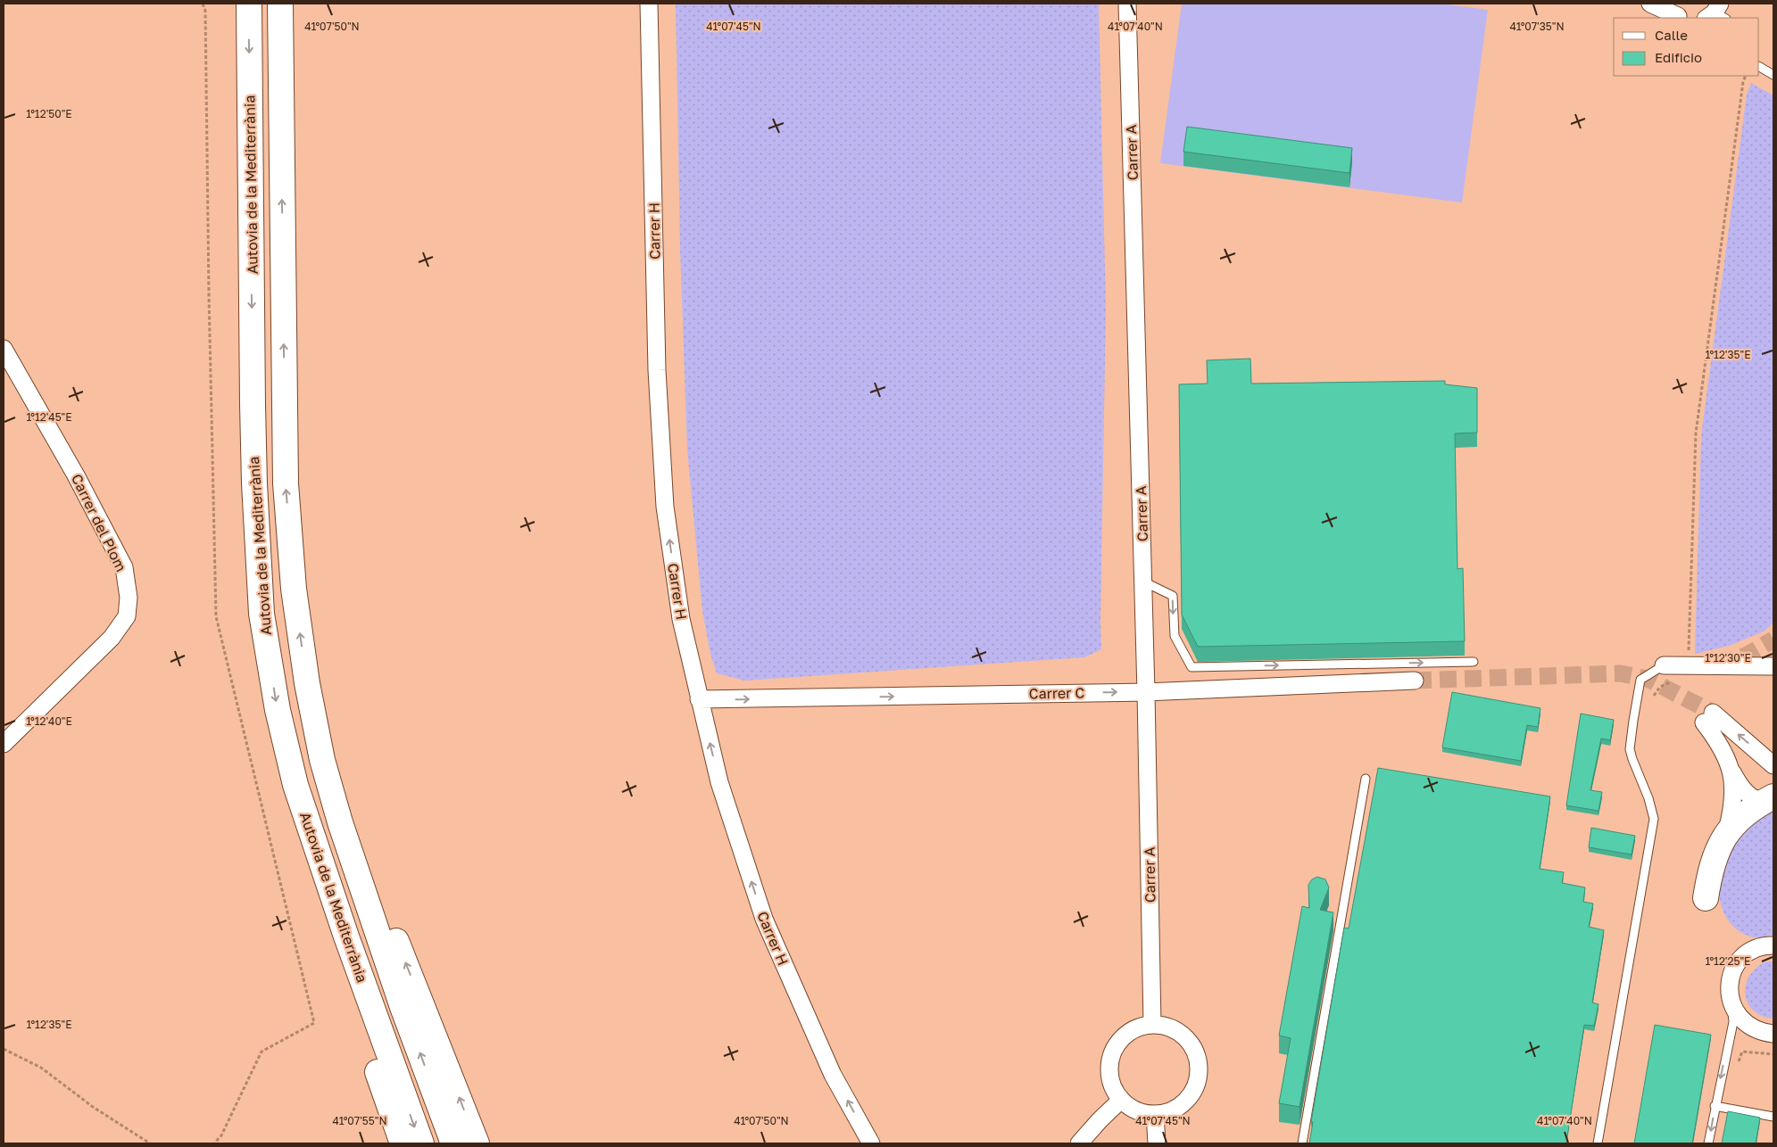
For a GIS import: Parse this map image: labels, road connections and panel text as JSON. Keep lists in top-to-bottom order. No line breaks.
{"streets":{"highway":["Autovia de la Mediterrània"],"street":["Carrer A","Carrer H","Carrer del Plom","Carrer C"]},"crossings":[["Carrer A","Carrer C"],["Carrer H","Carrer C"]],"one_way":["Carrer H","Carrer C"],"legend":["Calle","Edificio"],"coordinates":["41°07'50\"N","41°07'45\"N","41°07'40\"N","41°07'35\"N","1°12'50\"E","1°12'35\"E","1°12'45\"E","1°12'30\"E","1°12'40\"E","1°12'25\"E","41°07'55\"N"]}
